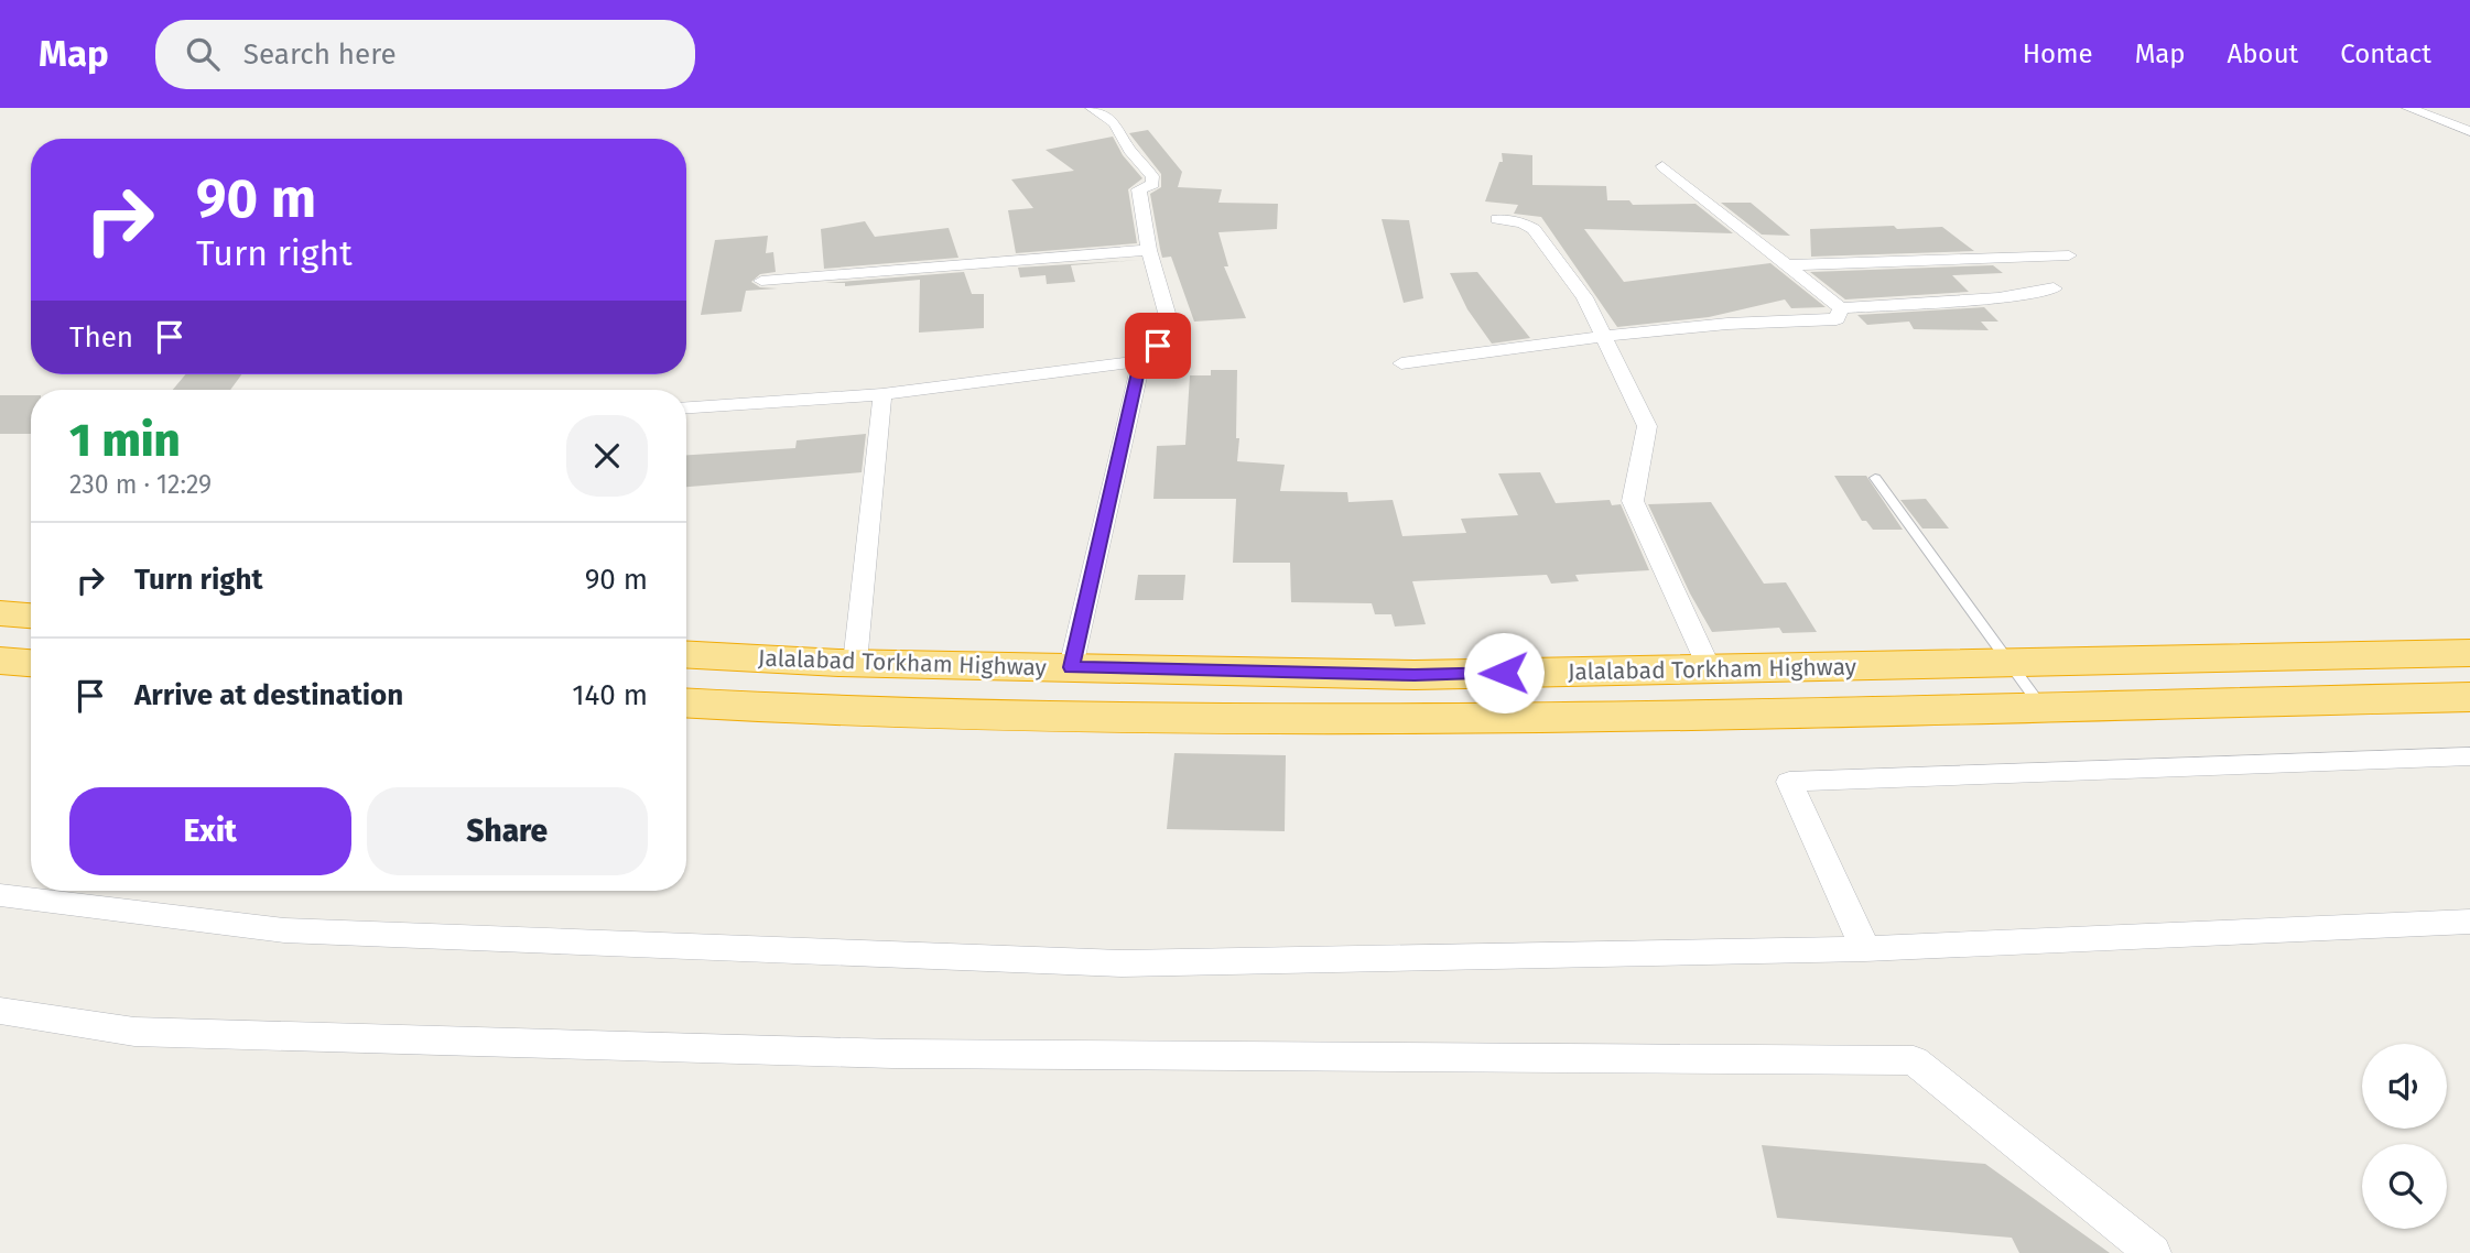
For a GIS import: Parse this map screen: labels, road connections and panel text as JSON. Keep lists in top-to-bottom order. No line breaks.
{"streets":{"highway":["Jalalabad Torkham Highway"]},"page":{"header":"Map","search":"Search here","nav":["Home","Map","About","Contact"],"turn":["90 m","Turn right"],"then":"Then","heading":["1 min","230 m · 12:29"],"list":[{"name":"Turn right","value":"90 m"},{"name":"Arrive at destination","value":"140 m"}],"buttons":["Exit","Share"]}}
